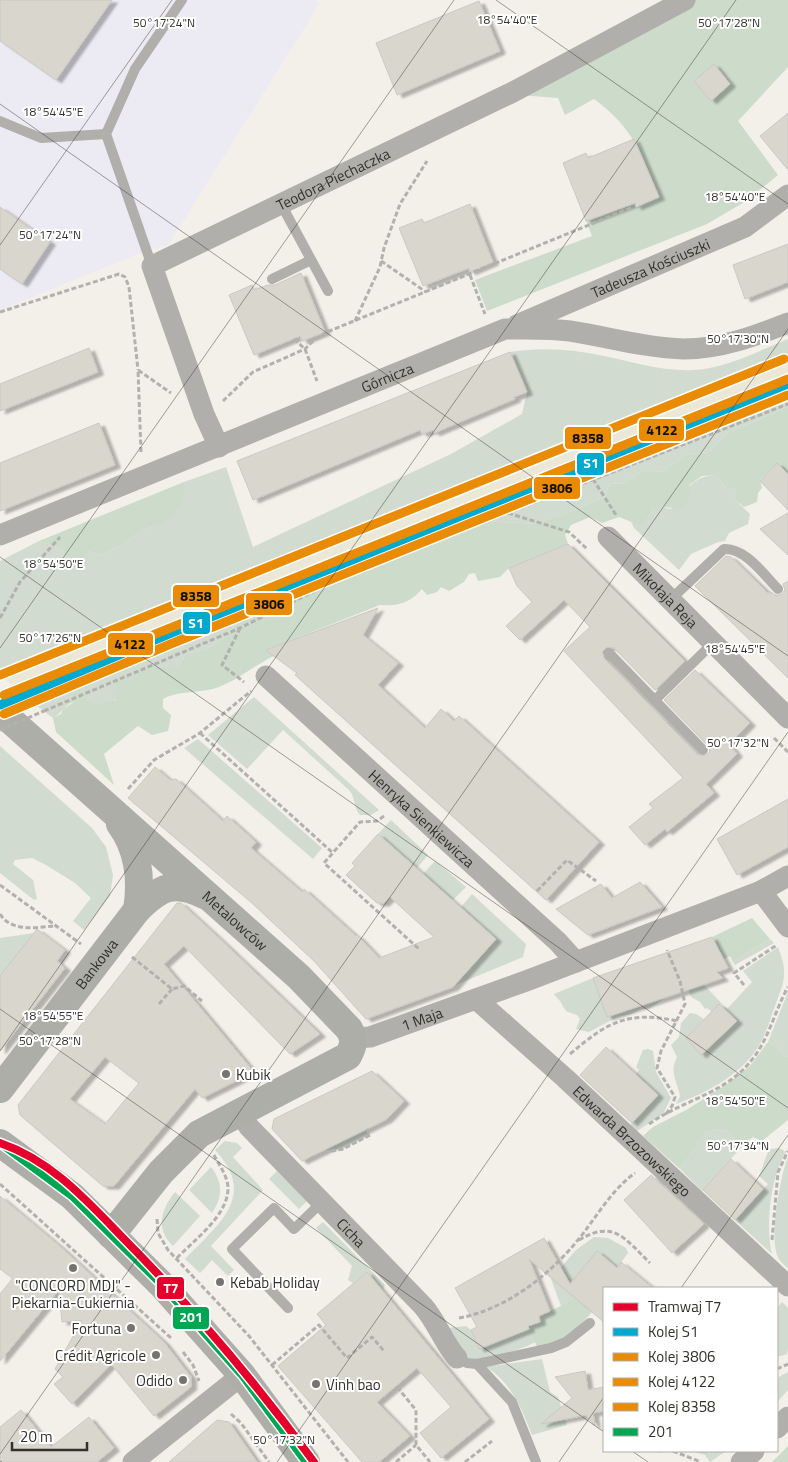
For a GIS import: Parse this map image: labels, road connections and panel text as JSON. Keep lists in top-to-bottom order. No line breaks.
{"streets":{"street":["Teodora Piechaczka","Tadeusza Kościuszki","Górnicza","Mikołaja Reja","Henryka Sienkiewicza","Metalowców","Bankowa","1 Maja","Edwarda Brzozowskiego","Cicha"]},"crossings":[["Tadeusza Kościuszki","Górnicza"],["Henryka Sienkiewicza","1 Maja"],["Metalowców","Bankowa"],["Metalowców","1 Maja"],["1 Maja","Edwarda Brzozowskiego"]],"places":["Kubik","\"CONCORD MDJ\" - Piekarnia-Cukiernia","Kebab Holiday","Fortuna","Crédit Agricole","Odido","Vinh bao"],"lines":["rail line 8358","rail line 4122","rail line S1","rail line 3806","tram line T7","transit line 201"],"legend":["Tramwaj T7","Kolej S1","Kolej 3806","Kolej 4122","Kolej 8358","201"],"scale_bar":"20 m","coordinates":["18°54'40\"E","50°17'24\"N","50°17'28\"N","18°54'45\"E","50°17'30\"N","18°54'50\"E","50°17'26\"N","50°17'32\"N","18°54'55\"E","50°17'34\"N"]}
